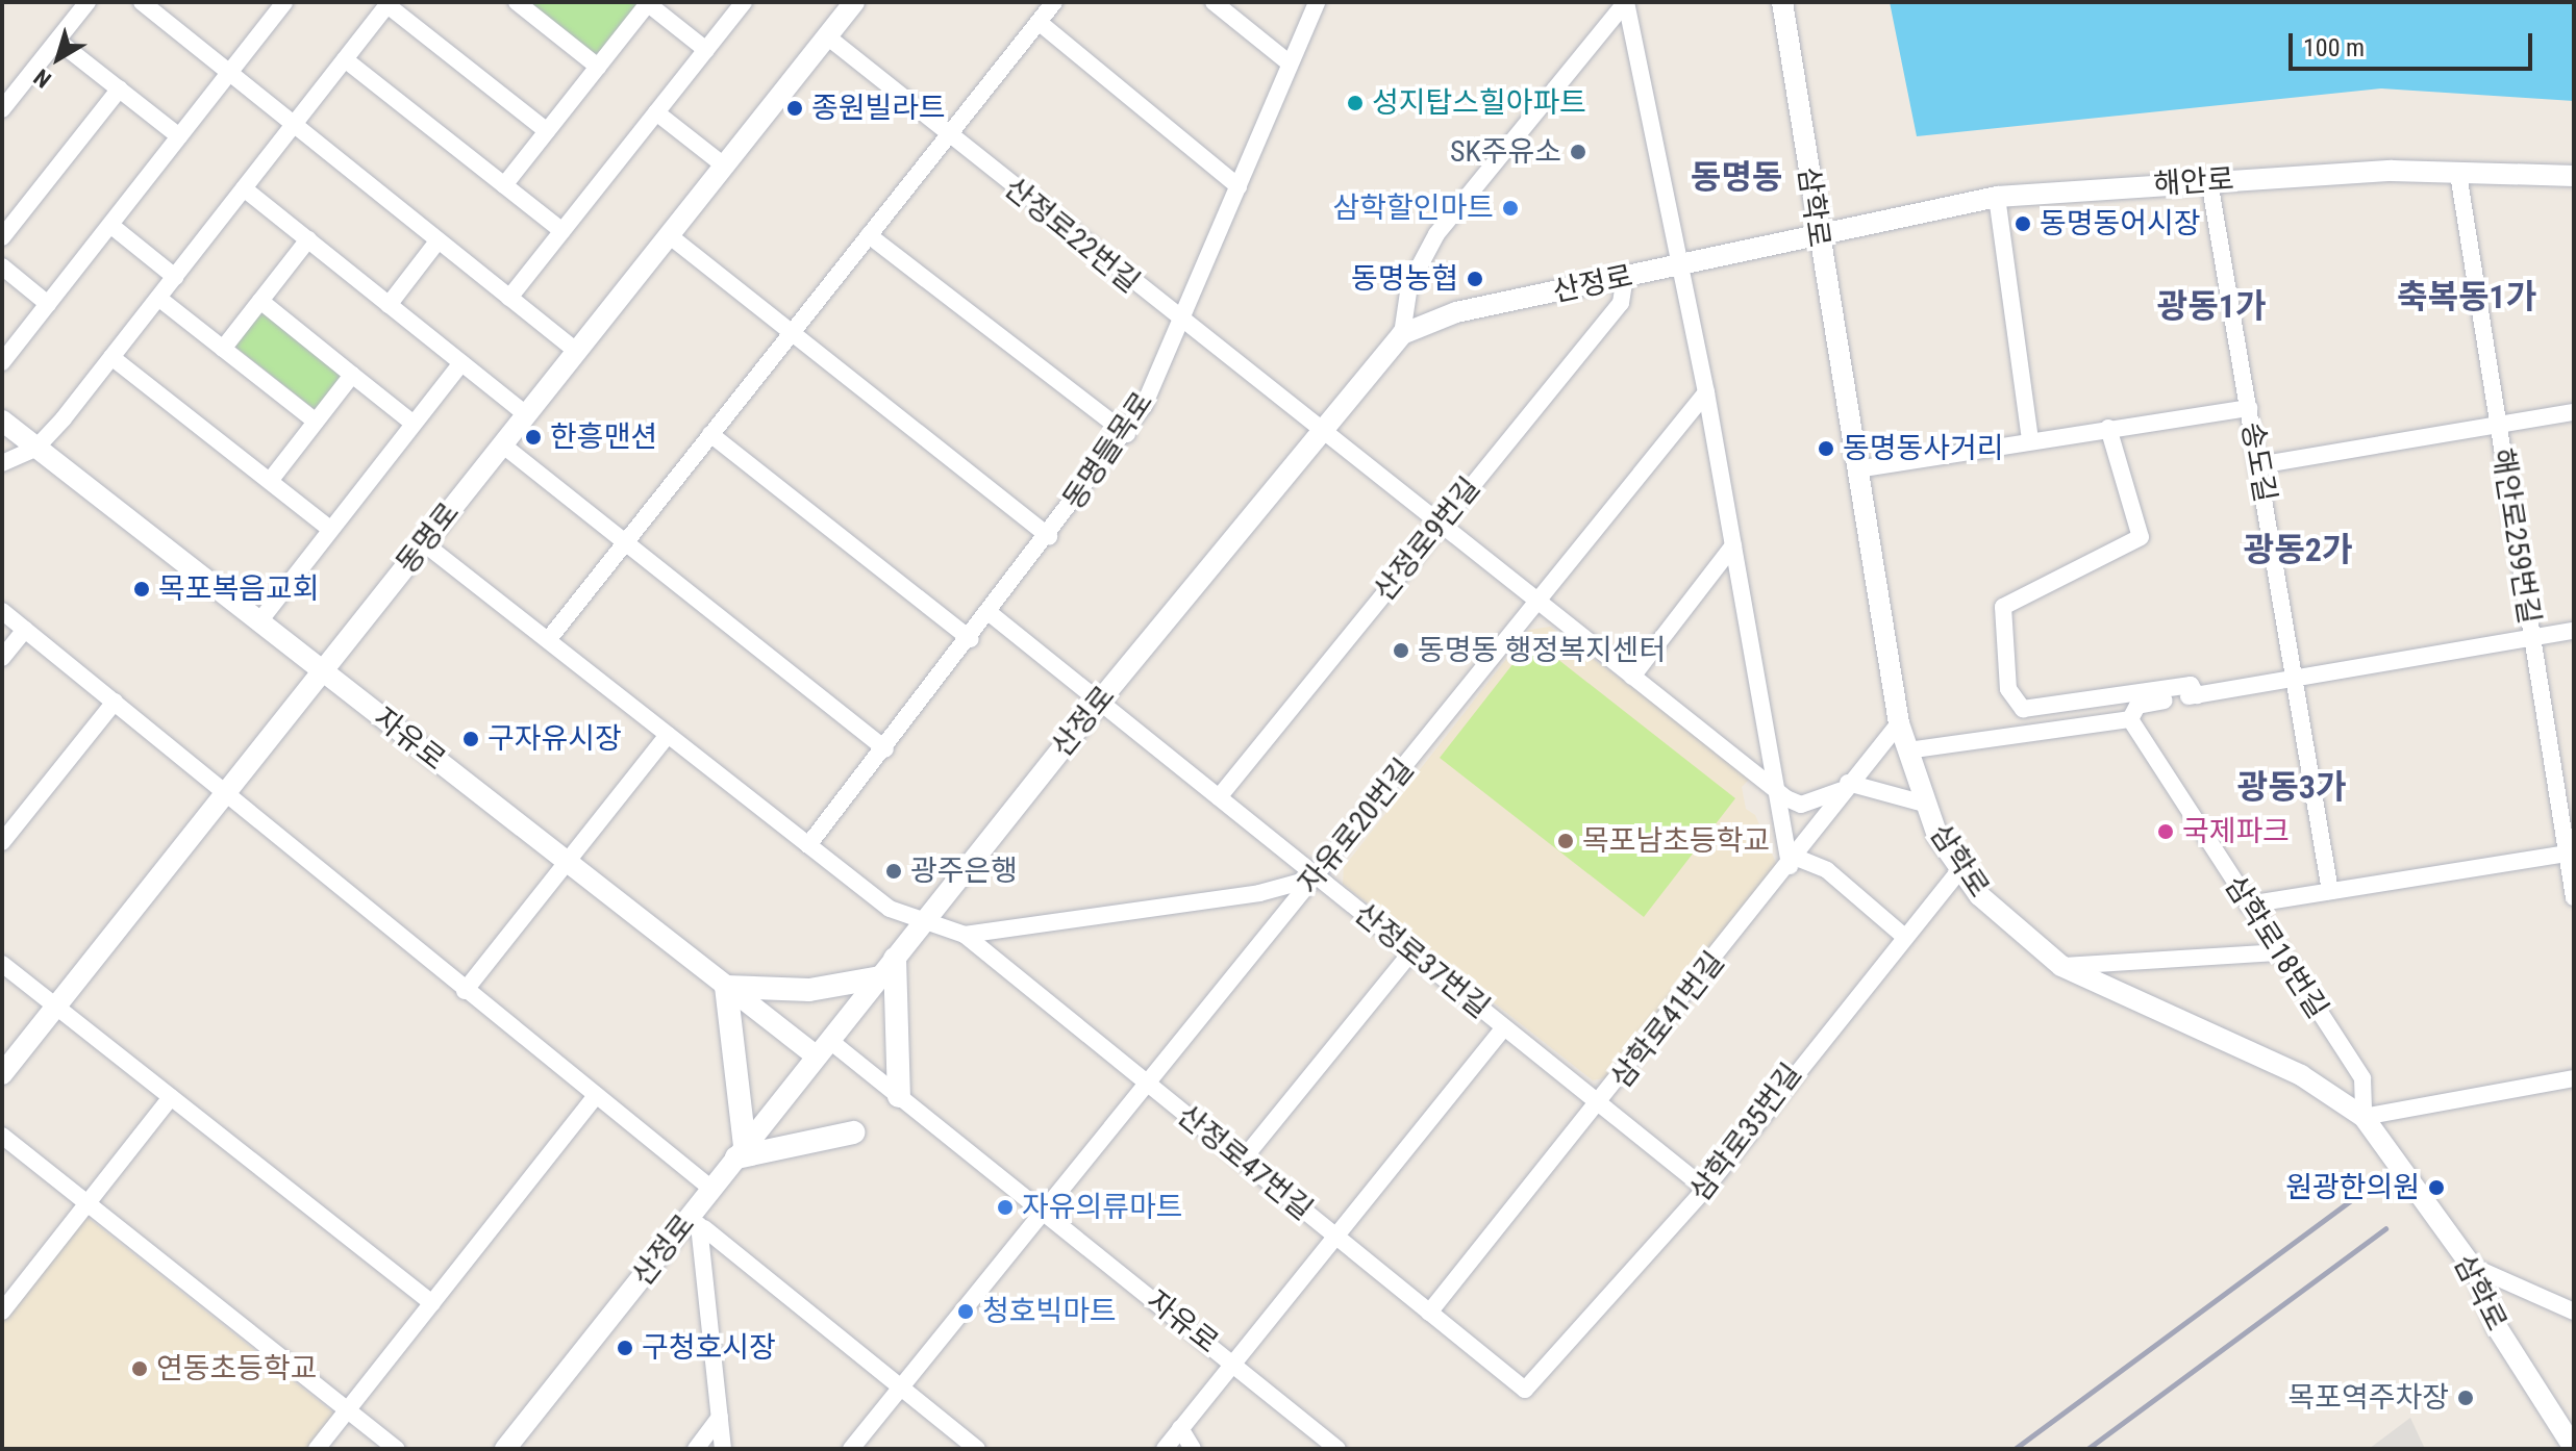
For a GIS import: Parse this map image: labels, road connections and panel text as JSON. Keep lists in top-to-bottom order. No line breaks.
{"streets":{"street":["해안로","삼학로","산정로22번길","산정로","동명들목로","송도길","해안로259번길","동명로","산정로9번길","자유로","자유로20번길","삼학로18번길","산정로37번길","삼학로41번길","삼학로35번길","산정로47번길"]},"crossings":[["해안로","삼학로"],["해안로","산정로"],["해안로","송도길"],["해안로","해안로259번길"],["삼학로","산정로"],["삼학로","삼학로18번길"],["삼학로","삼학로41번길"],["삼학로","삼학로35번길"],["산정로22번길","산정로"],["산정로22번길","동명들목로"],["산정로22번길","동명로"],["산정로22번길","산정로9번길"],["산정로22번길","자유로20번길"],["산정로","산정로9번길"],["산정로","자유로"],["산정로","산정로37번길"],["동명들목로","산정로37번길"],["동명로","자유로"],["산정로9번길","산정로37번길"],["자유로","자유로20번길"],["자유로20번길","산정로37번길"],["자유로20번길","산정로47번길"],["산정로37번길","삼학로41번길"],["산정로37번길","삼학로35번길"],["삼학로41번길","산정로47번길"],["삼학로35번길","산정로47번길"]],"districts":["동명동","축복동1가","광동1가","광동2가","광동3가"],"places":["성지탑스힐아파트","종원빌라트","SK주유소","삼학할인마트","동명동어시장","동명농협","한흥맨션","동명동사거리","목포복음교회","동명동 행정복지센터","구자유시장","국제파크","목포남초등학교","광주은행","원광한의원","자유의류마트","청호빅마트","구청호시장","연동초등학교","목포역주차장"],"scale_bar":"100 m","north":"bottom left"}
